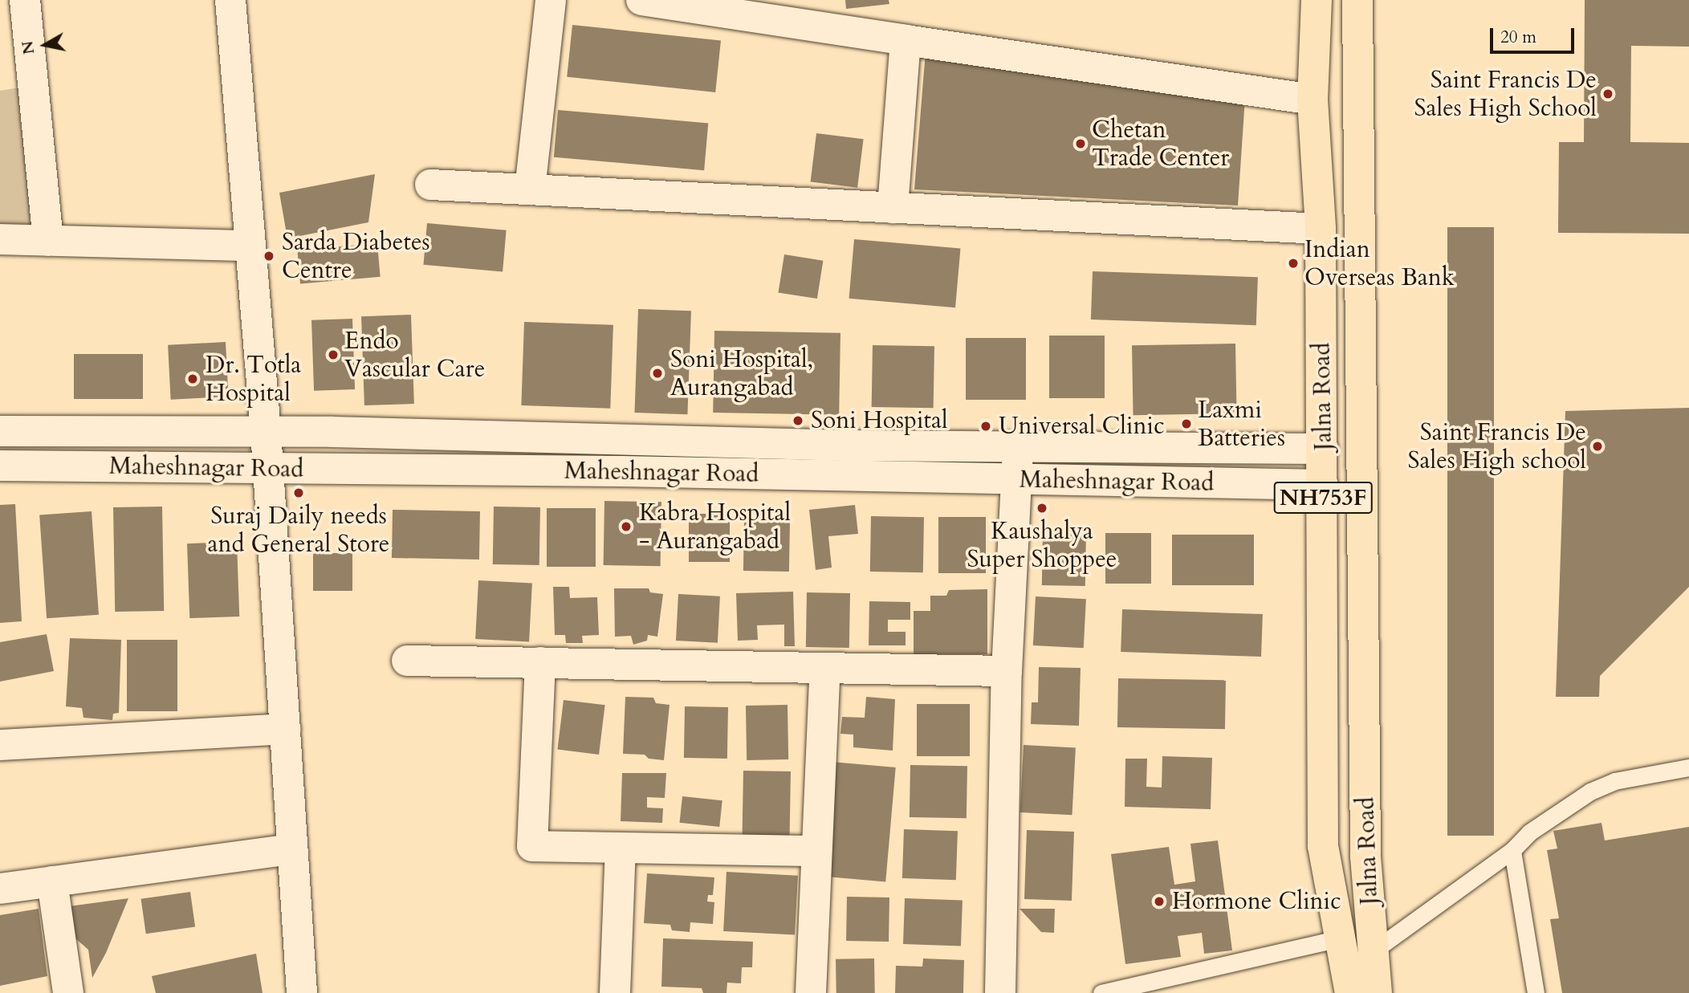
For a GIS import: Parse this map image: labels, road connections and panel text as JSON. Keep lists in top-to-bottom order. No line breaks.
{"streets":{"highway":["Jalna Road","NH753F"],"street":["Maheshnagar Road"]},"crossings":[["Jalna Road","Maheshnagar Road"]],"places":["Saint Francis De Sales High School","Chetan Trade Center","Sarda Diabetes Centre","Indian Overseas Bank","Endo Vascular Care","Soni Hospital, Aurangabad","Dr. Totla Hospital","Soni Hospital","Laxmi Batteries","Universal Clinic","Saint Francis De Sales High school","Suraj Daily needs and General Store","Kaushalya Super Shoppee","Kabra Hospital - Aurangabad","Hormone Clinic"],"scale_bar":"20 m","north":"left"}
